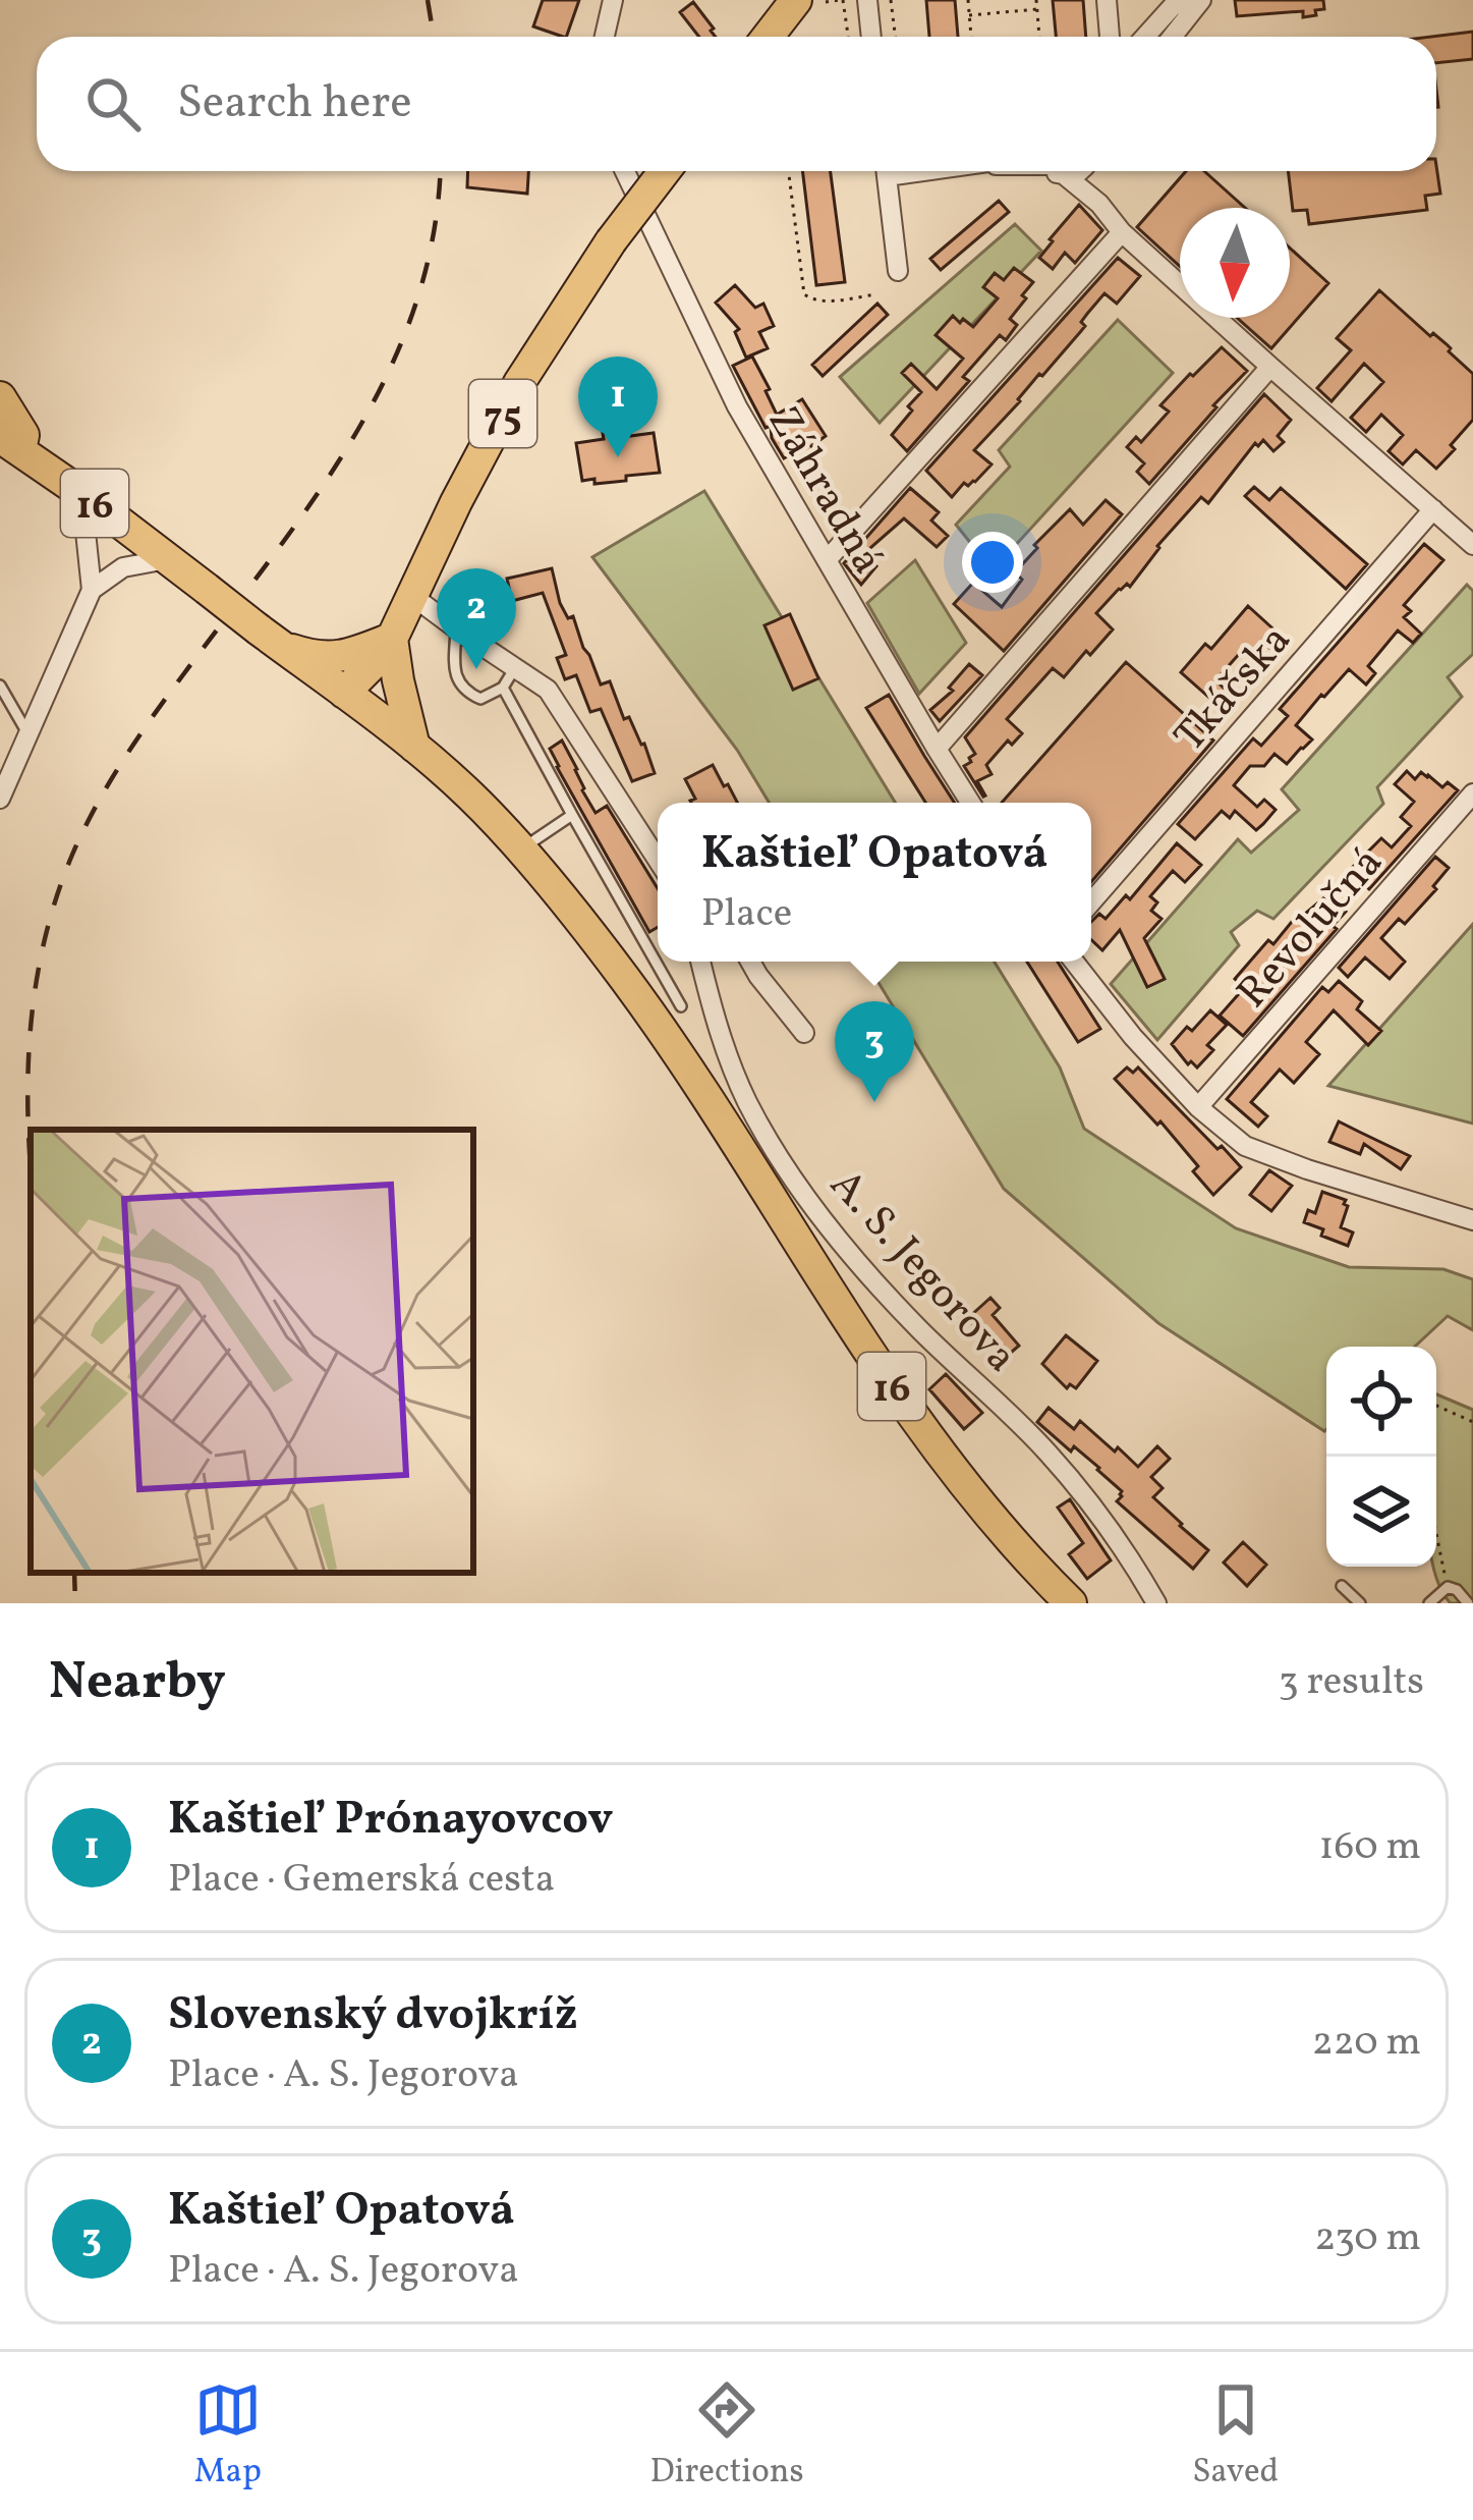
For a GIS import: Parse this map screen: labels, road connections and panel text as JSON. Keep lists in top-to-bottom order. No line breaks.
{"streets":{"main road":["75","16"],"street":["Záhradná","Tkáčska","Revolučná","A. S. Jegorova"]},"crossings":[["75","16"]],"north":"bottom","page":{"search":"Search here","pins":["1","2","3"],"popup":["Kaštieľ Opatová","Place"],"heading":["Nearby","3 results"],"list":[{"mark":"1","name":"Kaštieľ Prónayovcov","note":"Place · Gemerská cesta","value":"160 m"},{"mark":"2","name":"Slovenský dvojkríž","note":"Place · A. S. Jegorova","value":"220 m"},{"mark":"3","name":"Kaštieľ Opatová","note":"Place · A. S. Jegorova","value":"230 m"}],"nav":["Map","Directions","Saved"]}}
